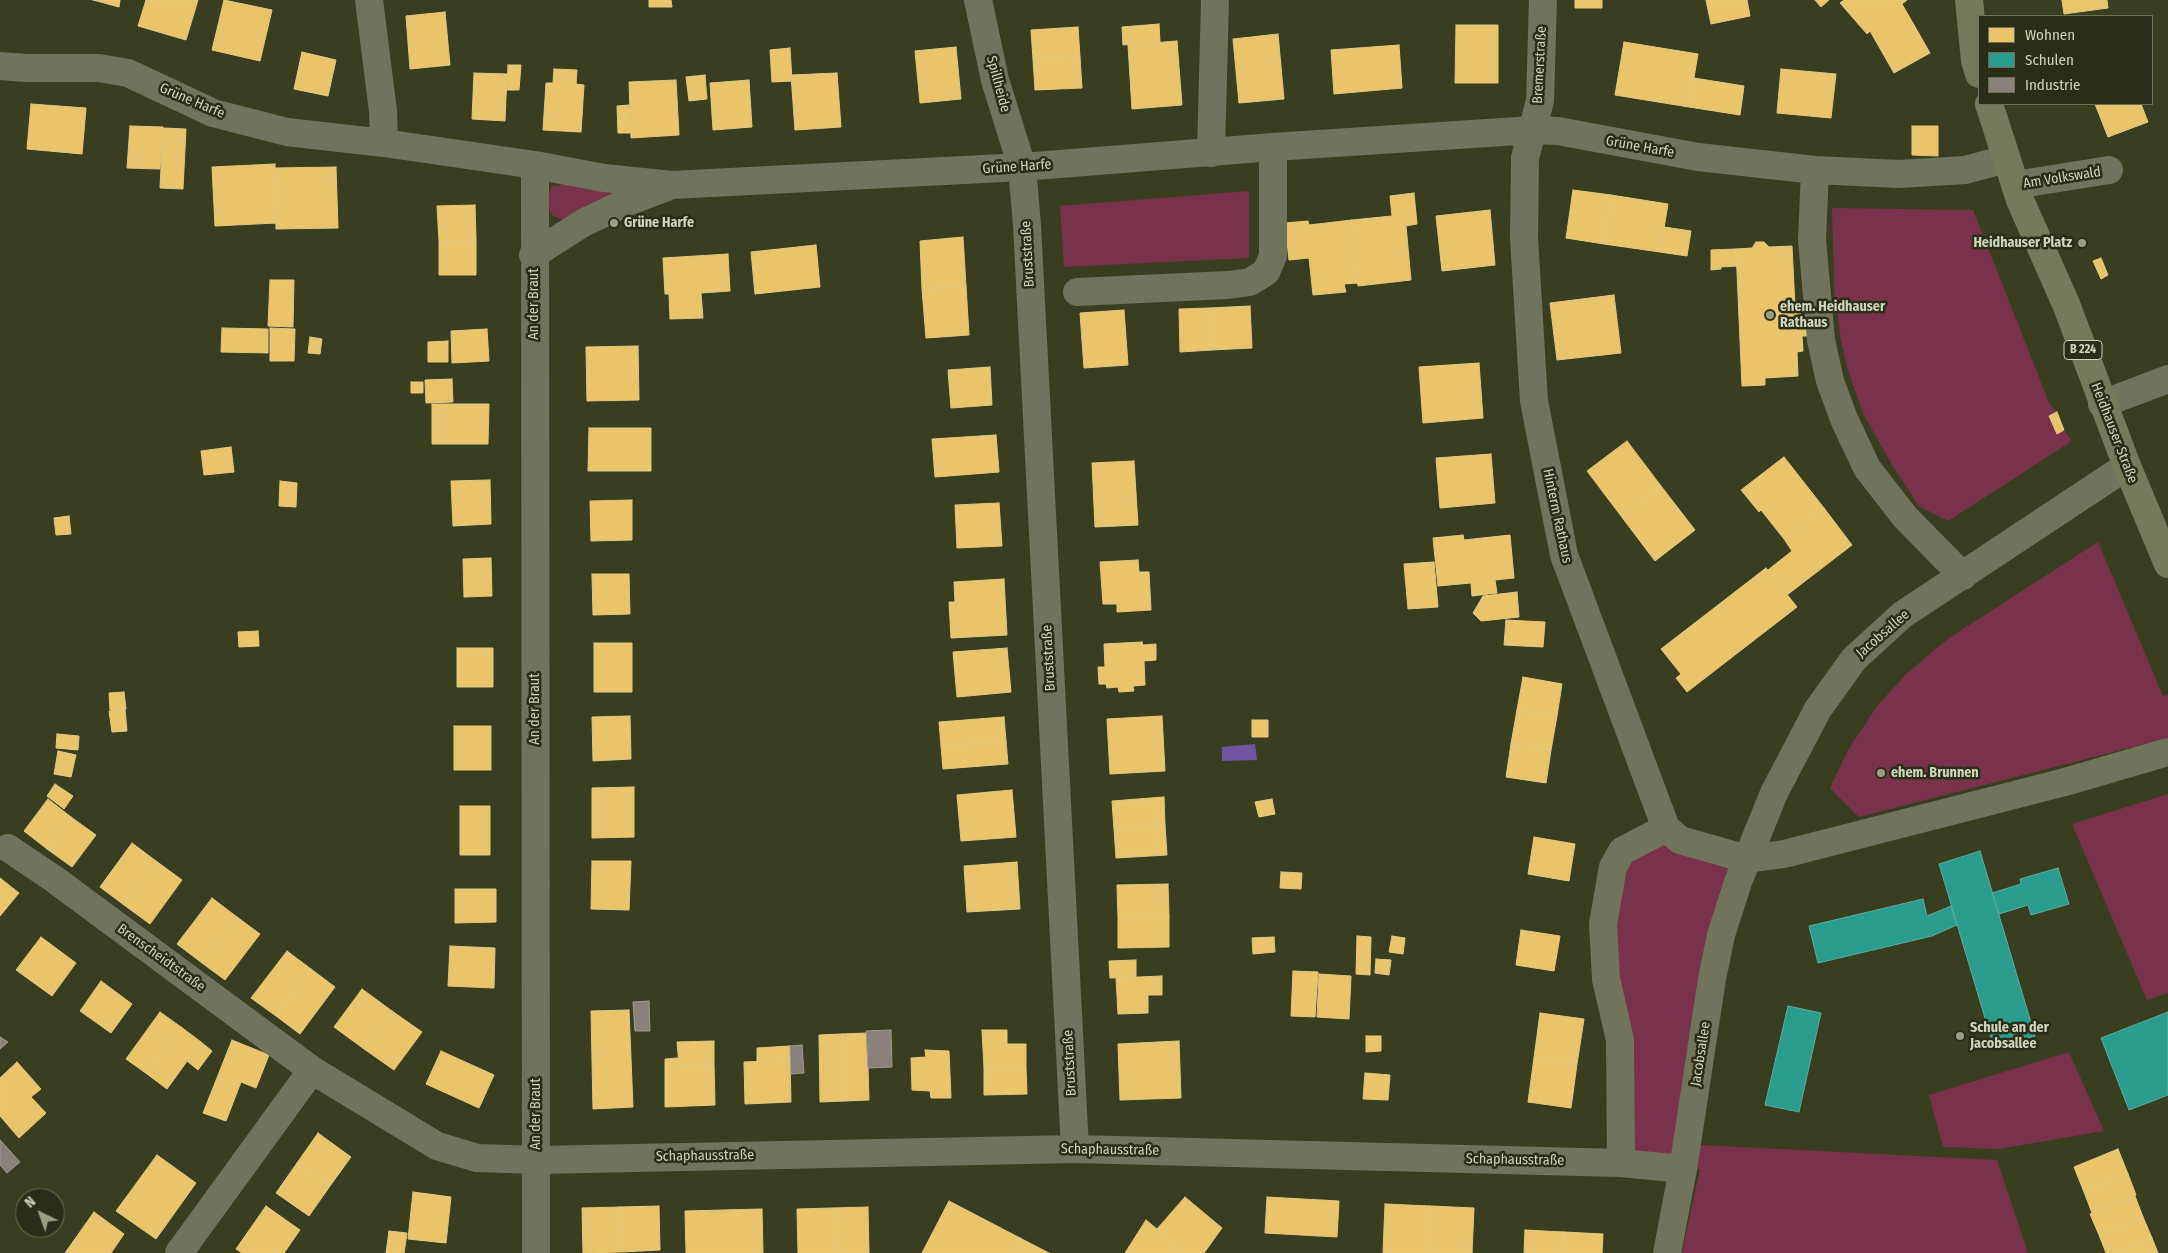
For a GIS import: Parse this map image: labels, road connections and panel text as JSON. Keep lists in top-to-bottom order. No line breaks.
{"streets":{"main road":["B 224","Heidhauser Straße"],"street":["Bremerstraße","Spillheide","Grüne Harfe","Am Volkswald","Bruststraße","An der Braut","Hinterm Rathaus","Jacobsallee","Brenscheidtstraße","Schaphausstraße"]},"crossings":[["Bremerstraße","Grüne Harfe"],["Bremerstraße","Hinterm Rathaus"],["Spillheide","Grüne Harfe"],["Spillheide","Bruststraße"],["Grüne Harfe","Bruststraße"],["Grüne Harfe","An der Braut"],["Grüne Harfe","Heidhauser Straße"],["Grüne Harfe","Hinterm Rathaus"],["Am Volkswald","Heidhauser Straße"],["Bruststraße","Schaphausstraße"],["An der Braut","Brenscheidtstraße"],["An der Braut","Schaphausstraße"],["Heidhauser Straße","Jacobsallee"],["Jacobsallee","Schaphausstraße"],["Brenscheidtstraße","Schaphausstraße"]],"places":["Grüne Harfe","Heidhauser Platz","ehem. Heidhauser Rathaus","ehem. Brunnen","Schule an der Jacobsallee"],"legend":["Wohnen","Schulen","Industrie"],"north":"top left"}
